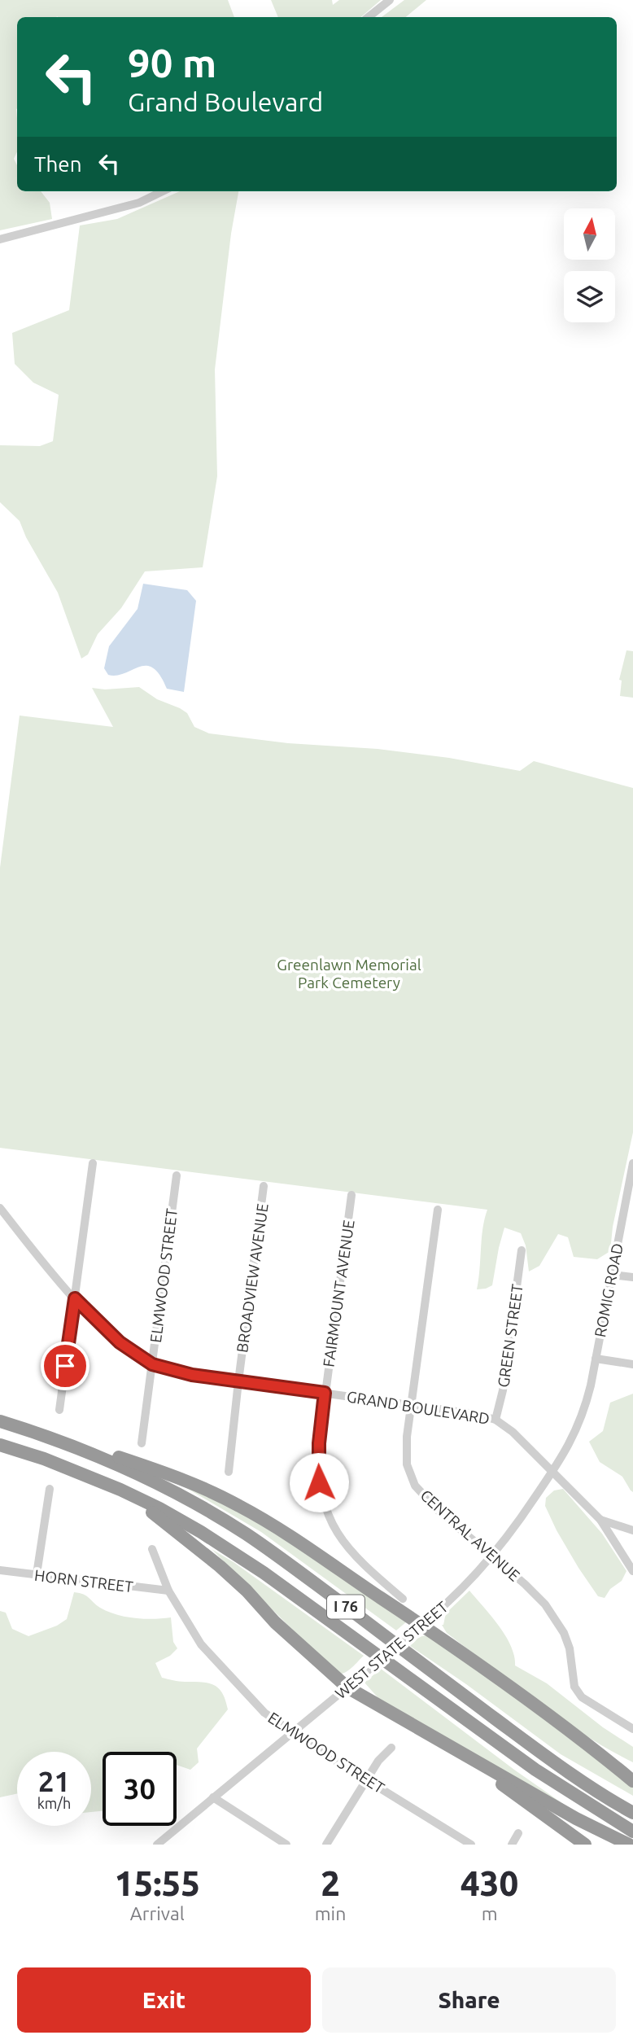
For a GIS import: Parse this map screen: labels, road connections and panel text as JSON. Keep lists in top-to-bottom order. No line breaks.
{"streets":{"highway":["I 76"],"street":["ELMWOOD STREET","BROADVIEW AVENUE","ROMIG ROAD","FAIRMOUNT AVENUE","GREEN STREET","GRAND BOULEVARD","CENTRAL AVENUE","HORN STREET","WEST STATE STREET"]},"crossings":[["ELMWOOD STREET","GRAND BOULEVARD"],["ELMWOOD STREET","HORN STREET"],["ELMWOOD STREET","WEST STATE STREET"],["BROADVIEW AVENUE","GRAND BOULEVARD"],["ROMIG ROAD","WEST STATE STREET"],["FAIRMOUNT AVENUE","GRAND BOULEVARD"],["GREEN STREET","GRAND BOULEVARD"],["GRAND BOULEVARD","CENTRAL AVENUE"],["GRAND BOULEVARD","WEST STATE STREET"],["CENTRAL AVENUE","WEST STATE STREET"]],"parks":["Greenlawn Memorial Park Cemetery"],"north":"top","page":{"turn":["90 m","Grand Boulevard"],"then":"Then","speed":"21 km/h","limit":"30","eta":["15:55","Arrival","2","min","430","m"],"buttons":["Exit","Share"]}}
